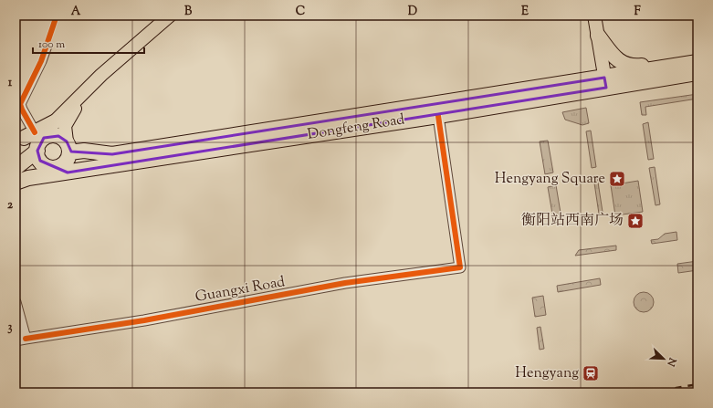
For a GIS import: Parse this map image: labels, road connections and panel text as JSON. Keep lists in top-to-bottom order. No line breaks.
{"streets":{"highway":["Dongfeng Road"],"street":["Guangxi Road"]},"crossings":[["Dongfeng Road","Guangxi Road"]],"places":{"place":["Hengyang Square","衡阳站西南广场"],"station":["Hengyang"]},"scale_bar":"100 m","north":"bottom right","grid":{"columns":["A","B","C","D","E","F"],"rows":["1","2","3"]}}
